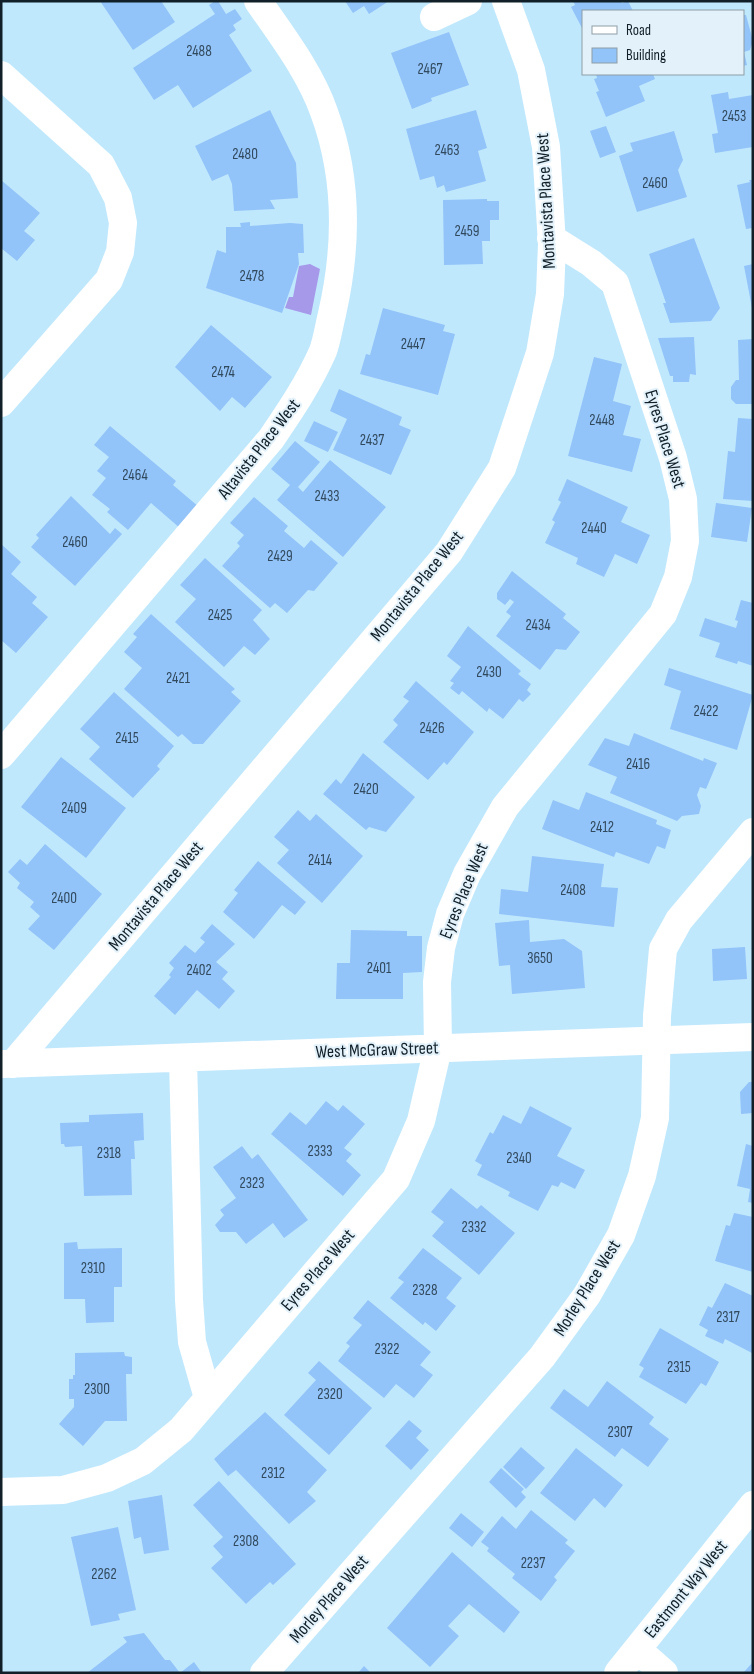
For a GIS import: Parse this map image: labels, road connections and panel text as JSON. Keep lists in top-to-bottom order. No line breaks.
{"streets":{"street":["Montavista Place West","Eyres Place West","Altavista Place West","West McGraw Street","Morley Place West","Eastmont Way West"]},"crossings":[["Montavista Place West","Eyres Place West"],["Montavista Place West","West McGraw Street"],["Eyres Place West","West McGraw Street"],["West McGraw Street","Morley Place West"]],"house_numbers":["2488","2467","2453","2463","2480","2460","2459","2478","2447","2474","2448","2437","2464","2433","2440","2460","2429","2425","2434","2430","2421","2422","2426","2415","2416","2420","2409","2412","2414","2408","2400","3650","2401","2402","2333","2318","2340","2323","2332","2310","2328","2317","2322","2315","2300","2320","2307","2312","2308","2237","2262"],"legend":["Road","Building"]}
